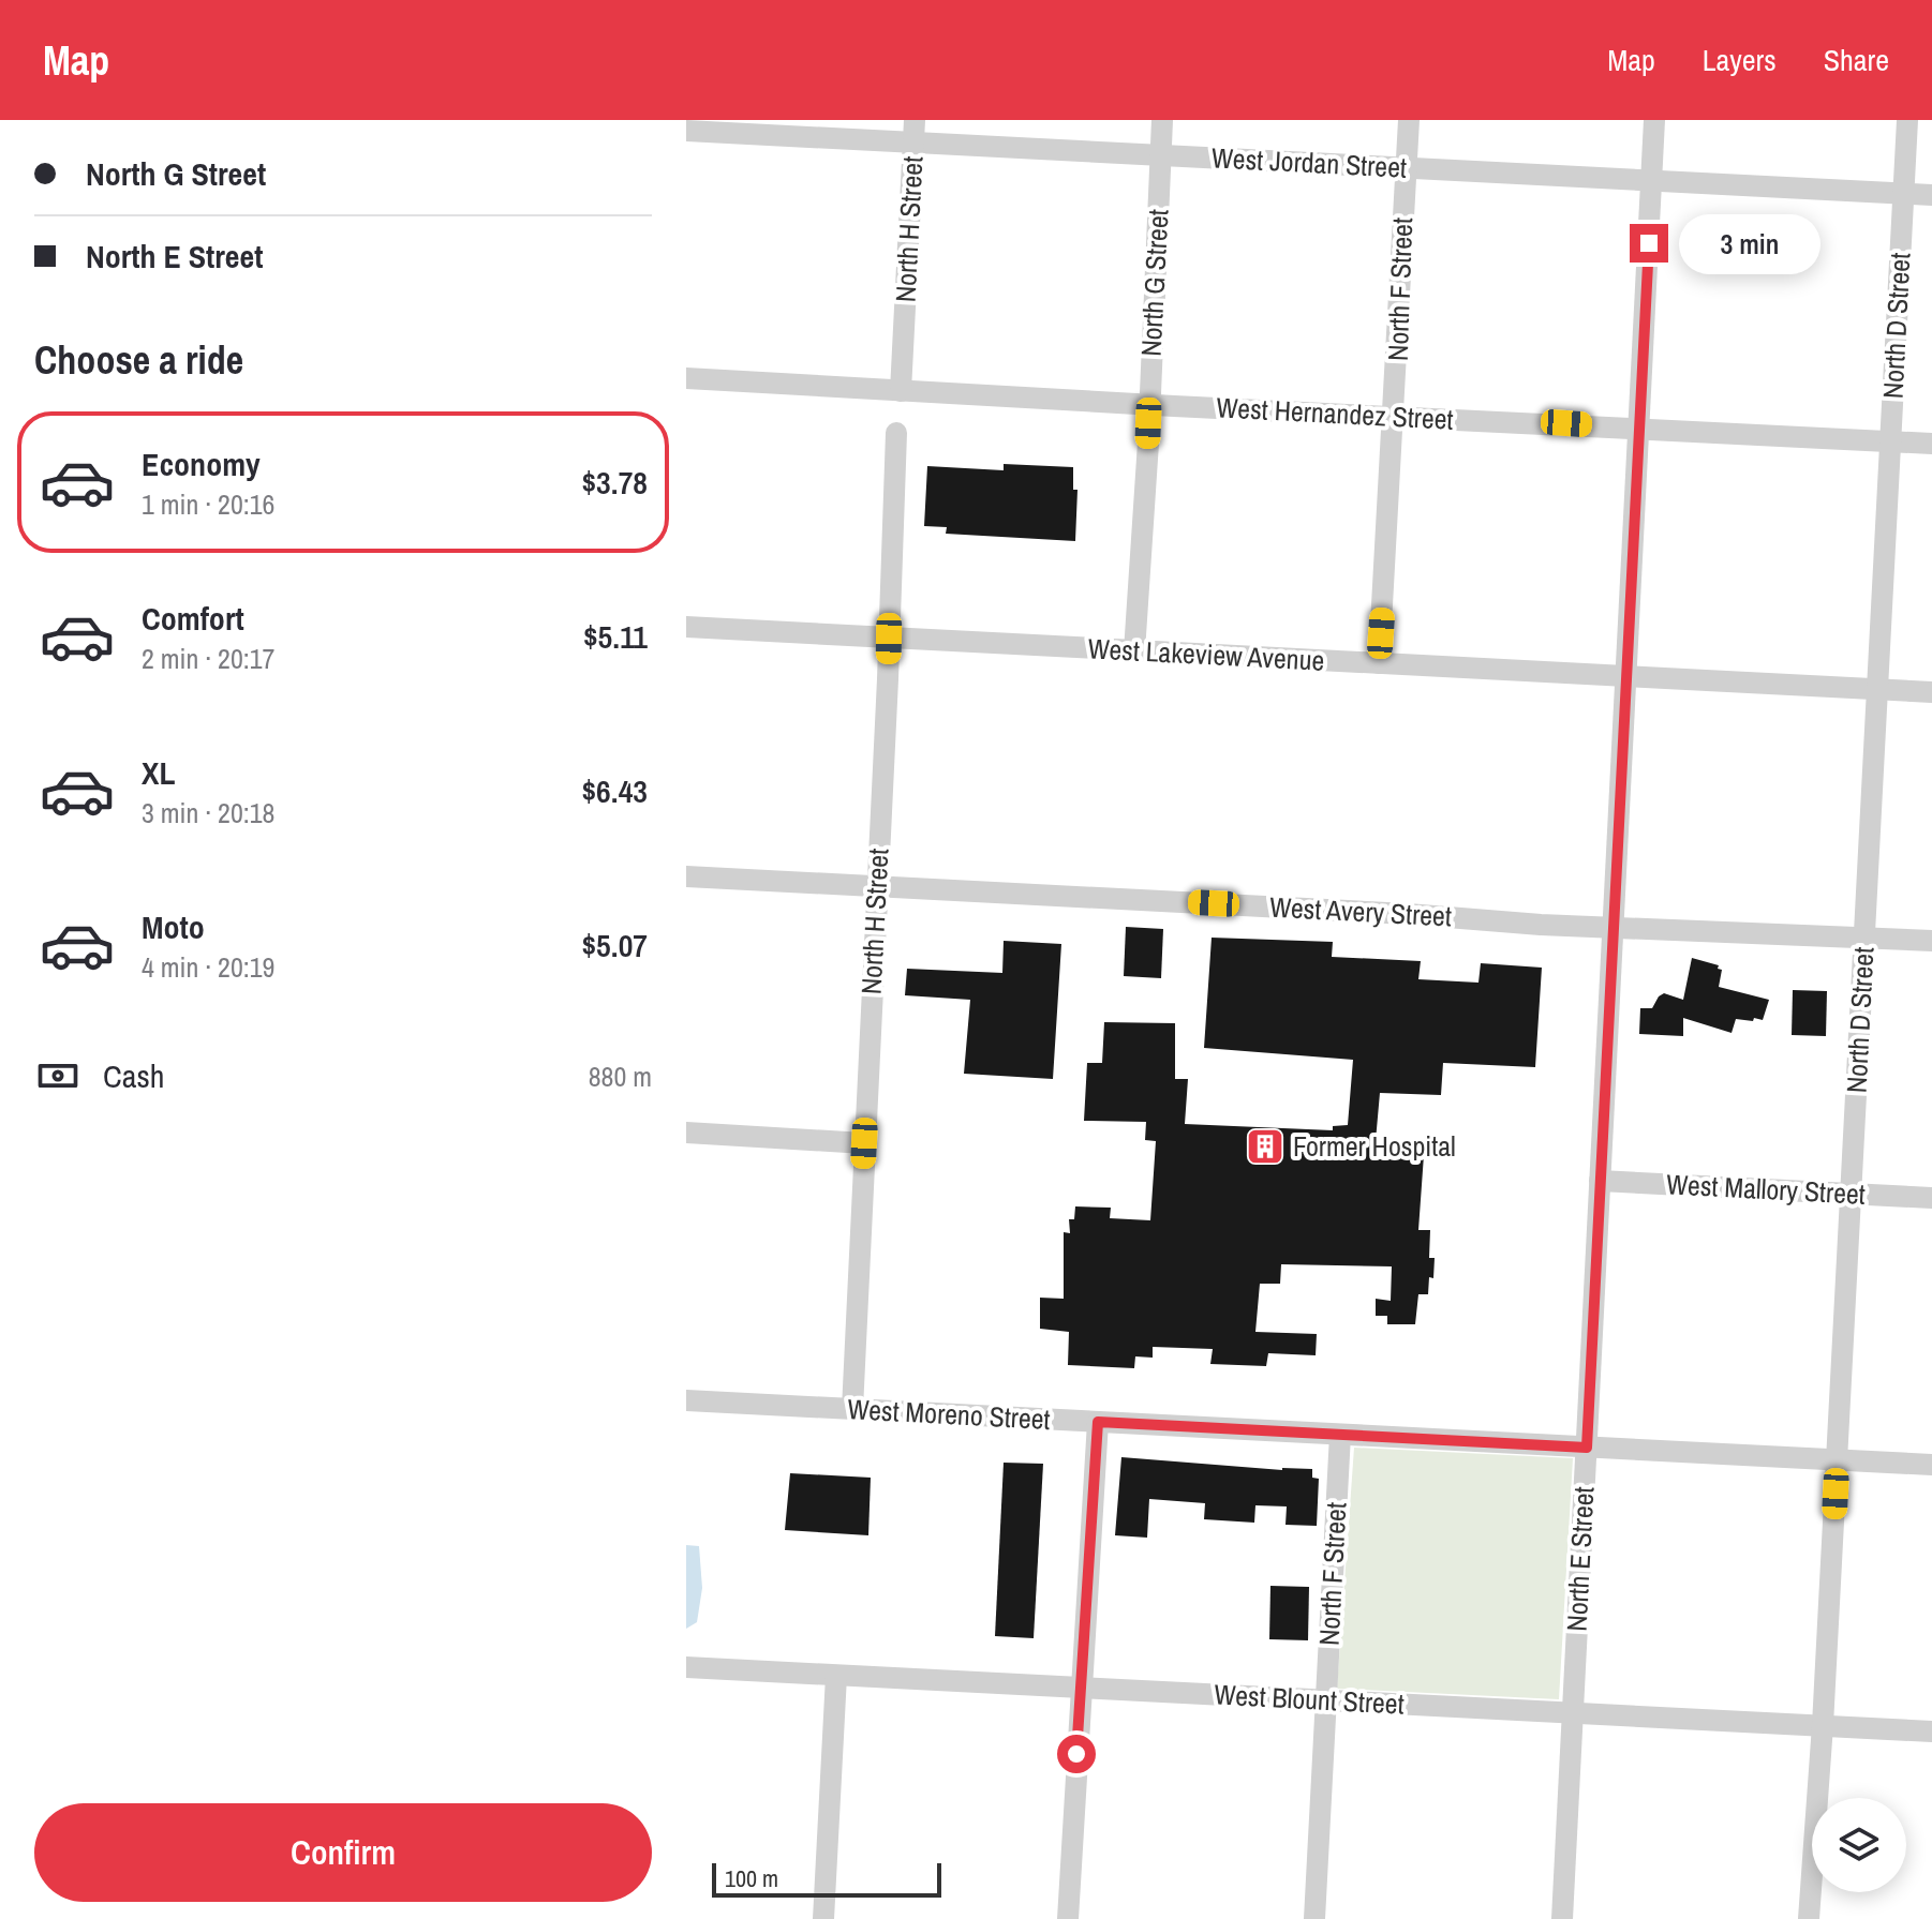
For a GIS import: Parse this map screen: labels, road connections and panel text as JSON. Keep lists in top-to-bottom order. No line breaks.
{"streets":{"street":["West Jordan Street","North H Street","North G Street","North F Street","North D Street","West Hernandez Street","West Lakeview Avenue","West Avery Street","West Mallory Street","West Moreno Street","North E Street","West Blount Street"]},"crossings":[["West Jordan Street","North H Street"],["West Jordan Street","North G Street"],["West Jordan Street","North F Street"],["West Jordan Street","North D Street"],["West Jordan Street","North E Street"],["North H Street","West Hernandez Street"],["North H Street","West Lakeview Avenue"],["North H Street","West Avery Street"],["North H Street","West Moreno Street"],["North G Street","West Hernandez Street"],["North G Street","West Lakeview Avenue"],["North F Street","West Hernandez Street"],["North F Street","West Lakeview Avenue"],["North F Street","West Moreno Street"],["North F Street","West Blount Street"],["North D Street","West Hernandez Street"],["North D Street","West Lakeview Avenue"],["North D Street","West Avery Street"],["North D Street","West Mallory Street"],["North D Street","West Moreno Street"],["North D Street","West Blount Street"],["West Hernandez Street","North E Street"],["West Lakeview Avenue","North E Street"],["West Avery Street","North E Street"],["West Mallory Street","North E Street"],["West Moreno Street","North E Street"],["North E Street","West Blount Street"]],"places":{"building":["Former Hospital"]},"scale_bar":"100 m","page":{"header":"Map","nav":["Map","Layers","Share"],"banner":["North G Street","North E Street"],"bubble":"3 min","heading":"Choose a ride","list":[{"name":"Economy","note":"1 min · 20:16","value":"$3.78"},{"name":"Comfort","note":"2 min · 20:17","value":"$5.11"},{"name":"XL","note":"3 min · 20:18","value":"$6.43"},{"name":"Moto","note":"4 min · 20:19","value":"$5.07"}],"pay":["Cash","880 m"],"buttons":"Confirm","scale":"100 m"}}
